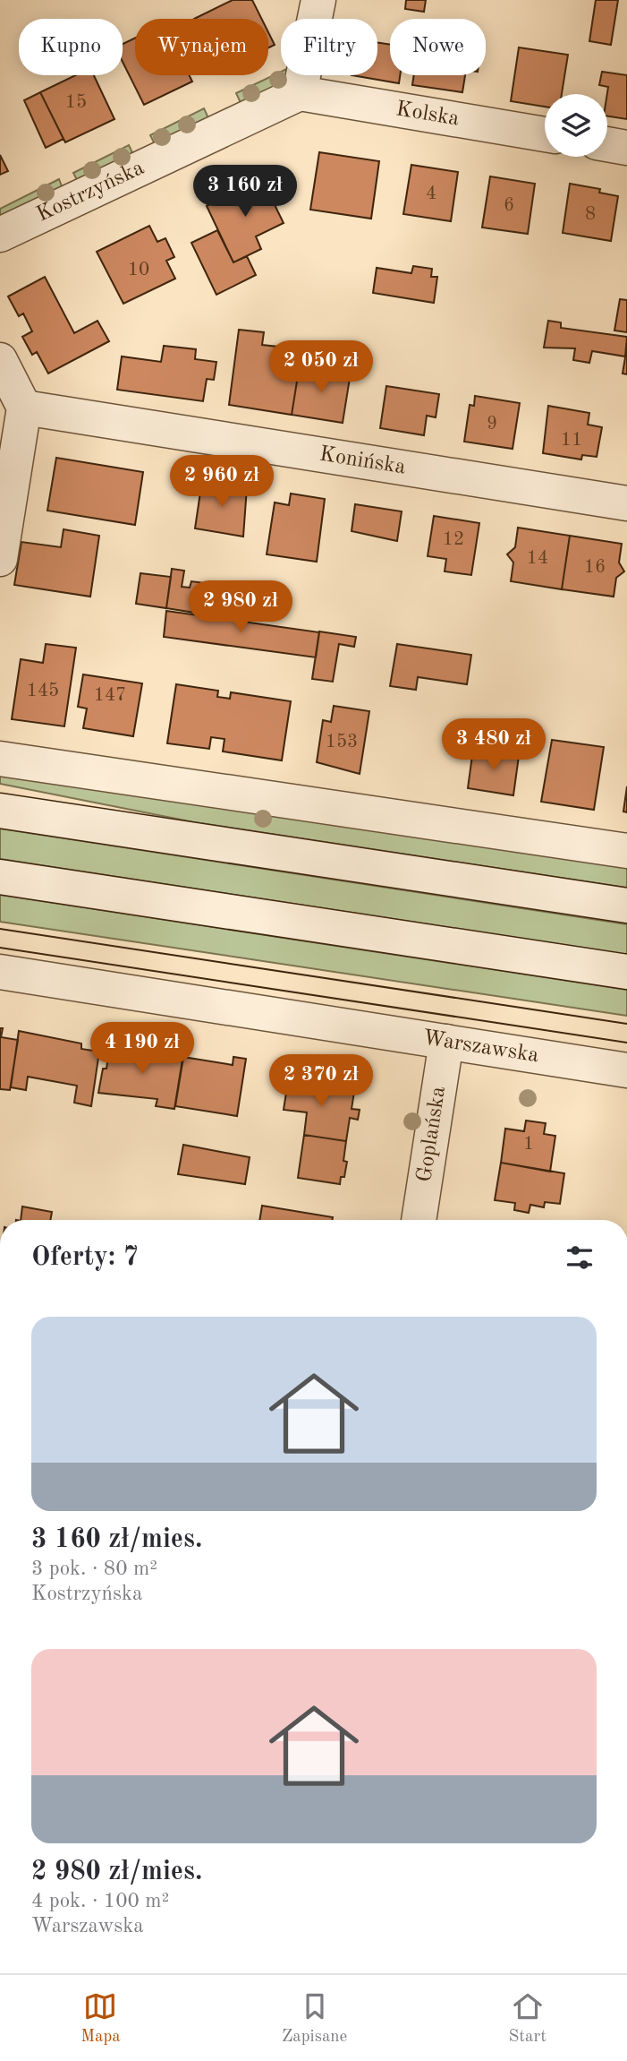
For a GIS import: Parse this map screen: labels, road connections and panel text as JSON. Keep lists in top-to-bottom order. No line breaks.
{"streets":{"street":["Kolska","Kostrzyńska","Konińska","Warszawska","Goplańska"]},"crossings":[["Kolska","Kostrzyńska"],["Warszawska","Goplańska"]],"house_numbers":["15","4","6","8","10","9","11","12","14","16","145","147","153","1"],"page":{"chip":["Kupno","Wynajem","Filtry","Nowe"],"price":["3 160 zł","2 050 zł","2 960 zł","2 980 zł","3 480 zł","4 190 zł","2 370 zł"],"heading":"Oferty: 7","list":[{"name":"3 160 zł/mies.","note":"3 pok. · 80 m² · Kostrzyńska"},{"name":"2 980 zł/mies.","note":"4 pok. · 100 m² · Warszawska"}],"tabs":["Mapa","Zapisane","Start"]}}
